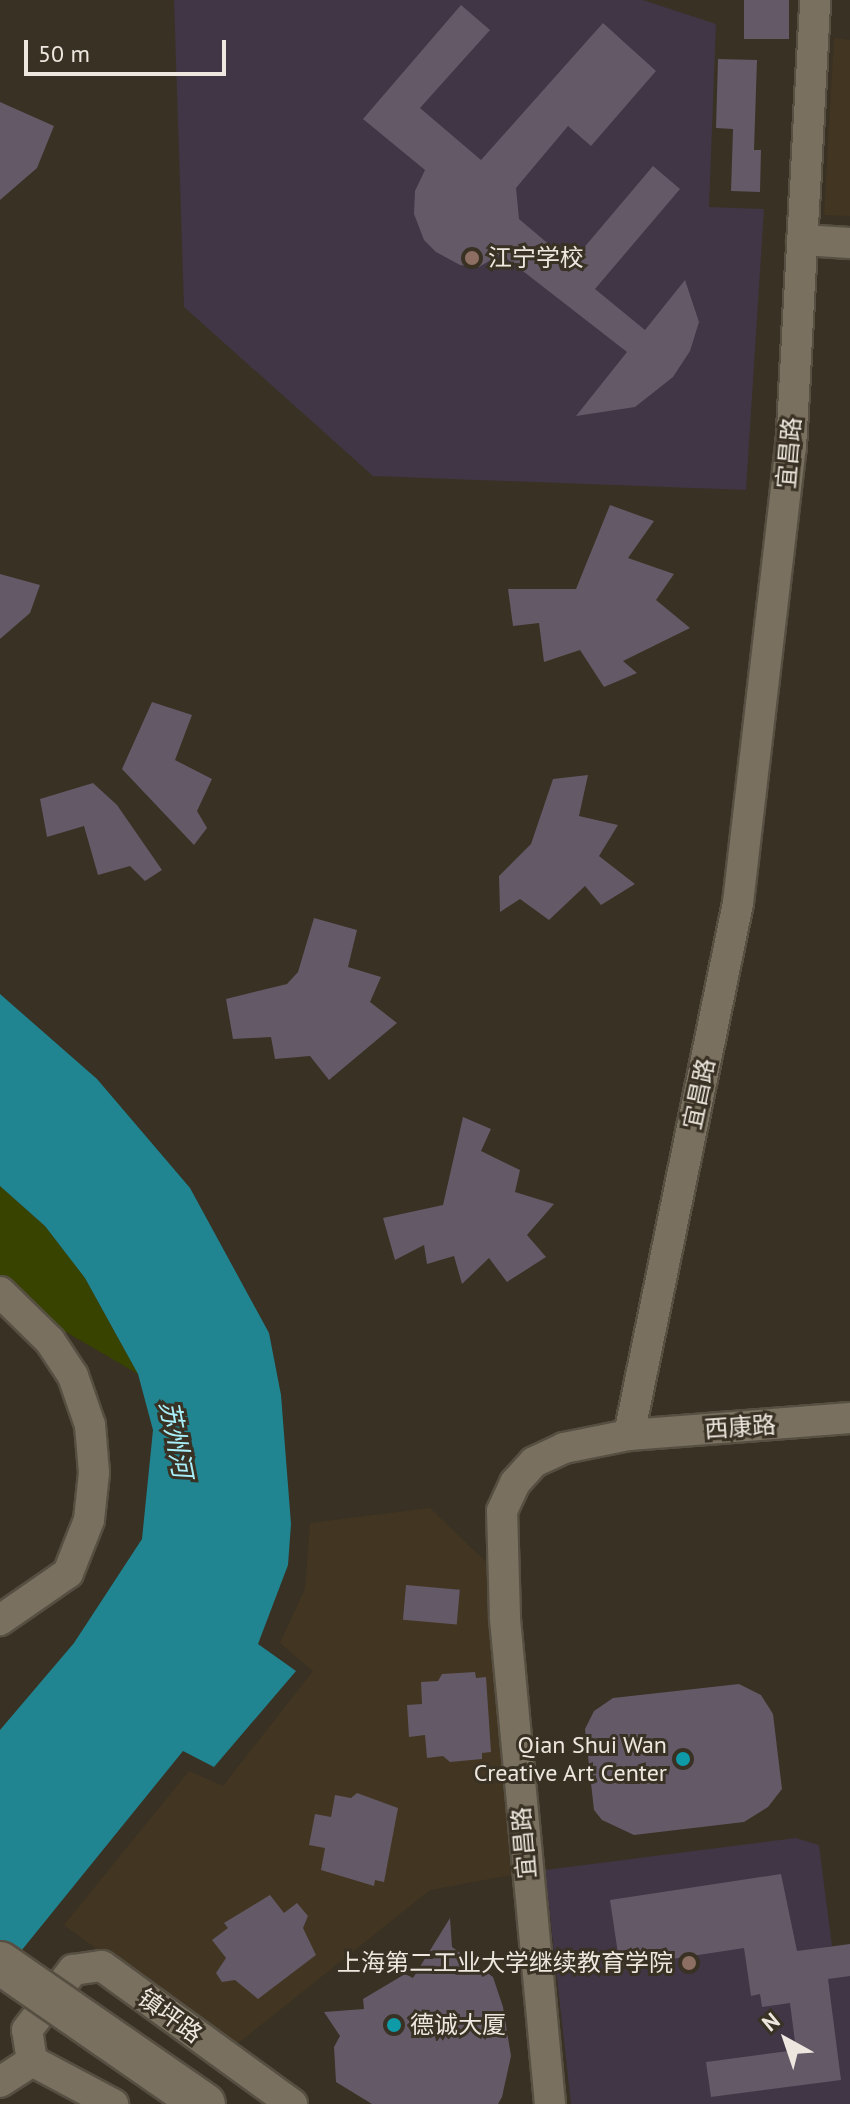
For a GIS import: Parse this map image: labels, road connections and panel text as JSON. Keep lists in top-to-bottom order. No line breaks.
{"streets":{"street":["宜昌路","西康路","镇坪路"]},"crossings":[["宜昌路","西康路"]],"water":["苏州河"],"places":["江宁学校","Qian Shui Wan Creative Art Center","上海第二工业大学继续教育学院","德诚大厦"],"scale_bar":"50 m","north":"top left"}
